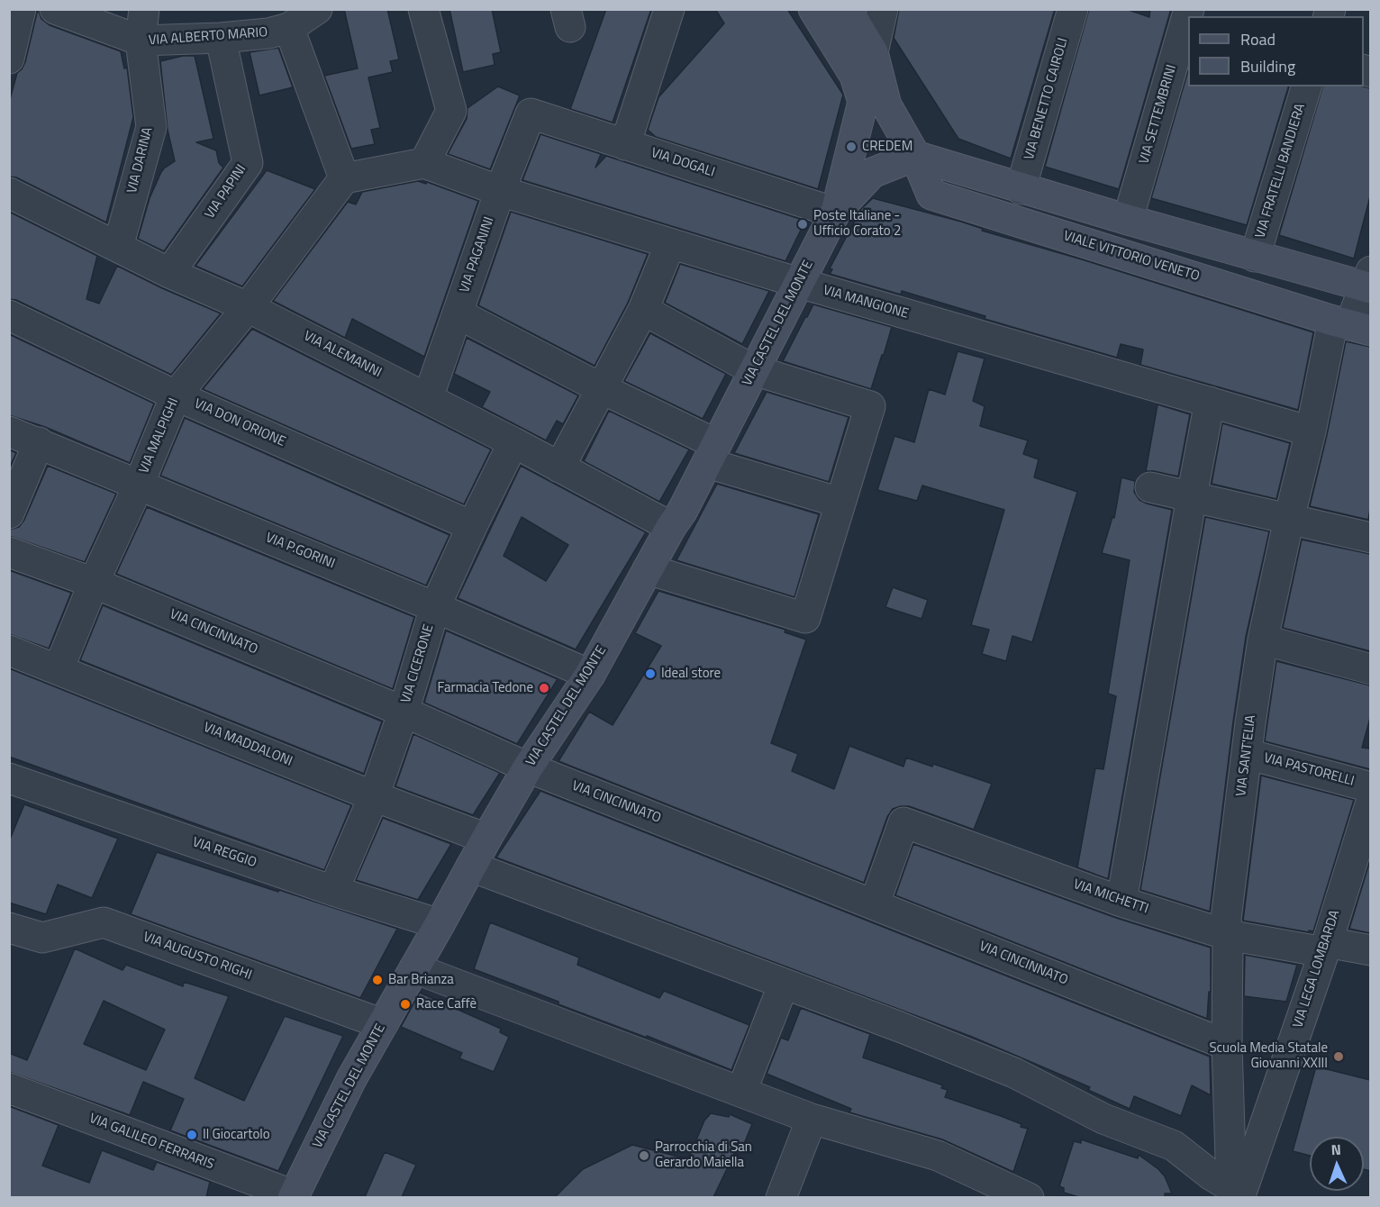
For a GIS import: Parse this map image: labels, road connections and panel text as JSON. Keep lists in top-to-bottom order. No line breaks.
{"streets":{"main road":["VIALE VITTORIO VENETO","VIA CASTEL DEL MONTE"],"street":["VIA ALBERTO MARIO","VIA BENETTO CAIROLI","VIA SETTEMBRINI","VIA DARINA","VIA DOGALI","VIA FRATELLI BANDIERA","VIA PAPINI","VIA PAGANINI","VIA MANGIONE","VIA ALEMANNI","VIA DON ORIONE","VIA MALPIGHI","VIA P.GORINI","VIA CINCINNATO","VIA CICERONE","VIA MADDALONI","VIA SANT'ELIA","VIA PASTORELLI","VIA REGGIO","VIA MICHETTI","VIA AUGUSTO RIGHI","VIA LEGA LOMBARDA","VIA GALILEO FERRARIS"]},"crossings":[["VIA ALBERTO MARIO","VIA DARINA"],["VIA ALBERTO MARIO","VIA PAPINI"],["VIA DARINA","VIA ALEMANNI"],["VIA DOGALI","VIA PAGANINI"],["VIA DOGALI","VIA CASTEL DEL MONTE"],["VIA PAPINI","VIA ALEMANNI"],["VIA PAGANINI","VIA MANGIONE"],["VIA PAGANINI","VIA ALEMANNI"],["VIALE VITTORIO VENETO","VIA CASTEL DEL MONTE"],["VIALE VITTORIO VENETO","VIA SANT'ELIA"],["VIA MANGIONE","VIA CASTEL DEL MONTE"],["VIA MANGIONE","VIA SANT'ELIA"],["VIA CASTEL DEL MONTE","VIA ALEMANNI"],["VIA CASTEL DEL MONTE","VIA P.GORINI"],["VIA CASTEL DEL MONTE","VIA CINCINNATO"],["VIA CASTEL DEL MONTE","VIA MADDALONI"],["VIA CASTEL DEL MONTE","VIA REGGIO"],["VIA CASTEL DEL MONTE","VIA AUGUSTO RIGHI"],["VIA CASTEL DEL MONTE","VIA GALILEO FERRARIS"],["VIA ALEMANNI","VIA MALPIGHI"],["VIA ALEMANNI","VIA CICERONE"],["VIA DON ORIONE","VIA MALPIGHI"],["VIA DON ORIONE","VIA CICERONE"],["VIA MALPIGHI","VIA P.GORINI"],["VIA MALPIGHI","VIA CINCINNATO"],["VIA MALPIGHI","VIA MADDALONI"],["VIA P.GORINI","VIA CICERONE"],["VIA CINCINNATO","VIA CICERONE"],["VIA CINCINNATO","VIA SANT'ELIA"],["VIA CINCINNATO","VIA MICHETTI"],["VIA CICERONE","VIA MADDALONI"],["VIA CICERONE","VIA REGGIO"],["VIA SANT'ELIA","VIA PASTORELLI"],["VIA SANT'ELIA","VIA MICHETTI"],["VIA SANT'ELIA","VIA LEGA LOMBARDA"],["VIA MICHETTI","VIA LEGA LOMBARDA"]],"places":["CREDEM","Poste Italiane - Ufficio Corato 2","Ideal store","Farmacia Tedone","Bar Brianza","Race Caffè","Scuola Media Statale Giovanni XXIII","Il Giocartolo","Parrocchia di San Gerardo Maiella"],"legend":["Road","Building"],"north":"top"}
